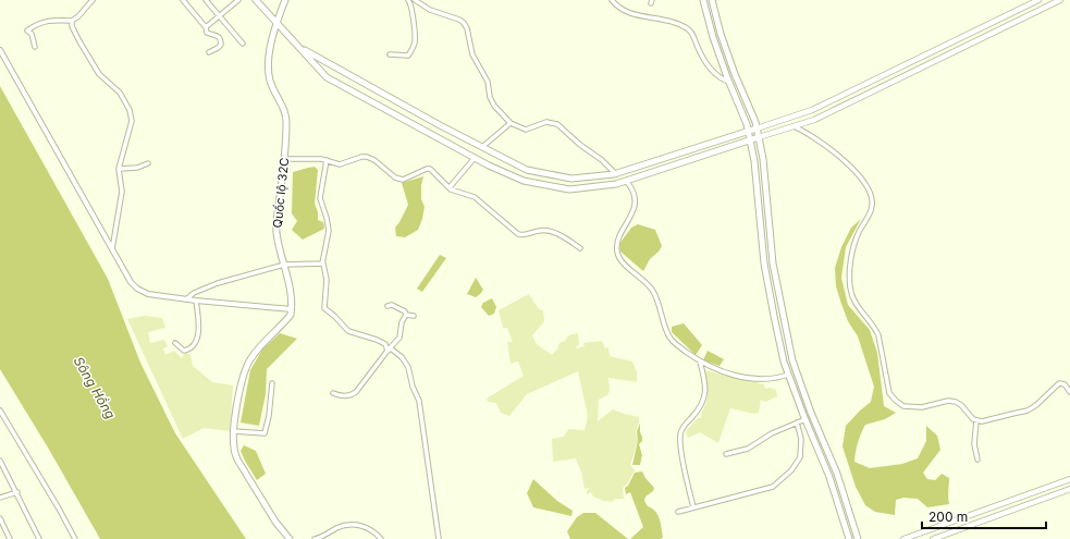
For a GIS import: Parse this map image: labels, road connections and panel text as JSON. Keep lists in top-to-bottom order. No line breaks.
{"streets":{"main road":["Quốc lộ 32C"]},"water":["Sông Hồng"],"scale_bar":"200 m"}
